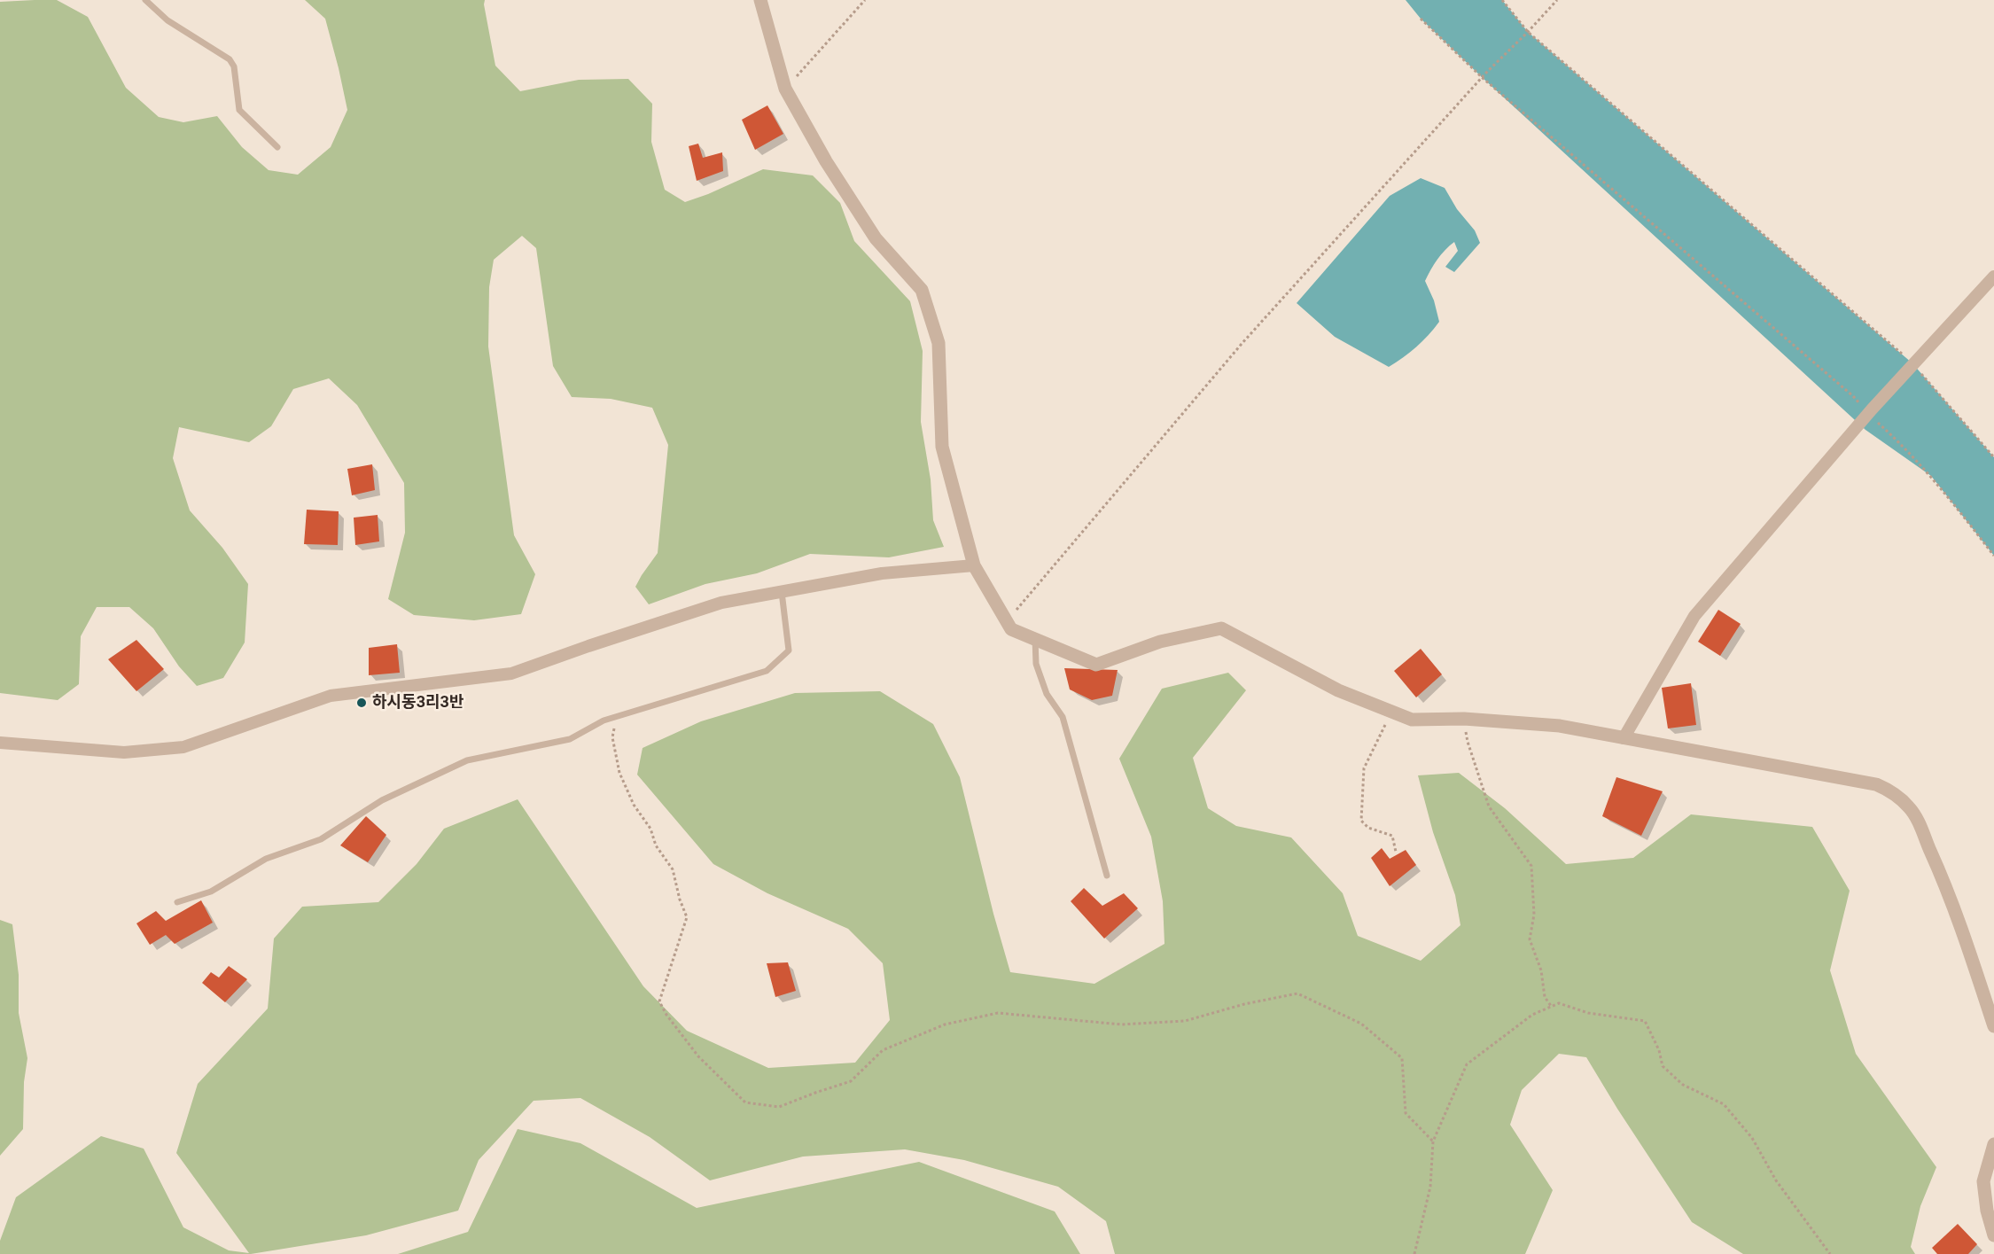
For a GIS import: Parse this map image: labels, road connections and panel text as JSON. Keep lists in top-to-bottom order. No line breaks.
{"places":["하시동3리3반"]}
